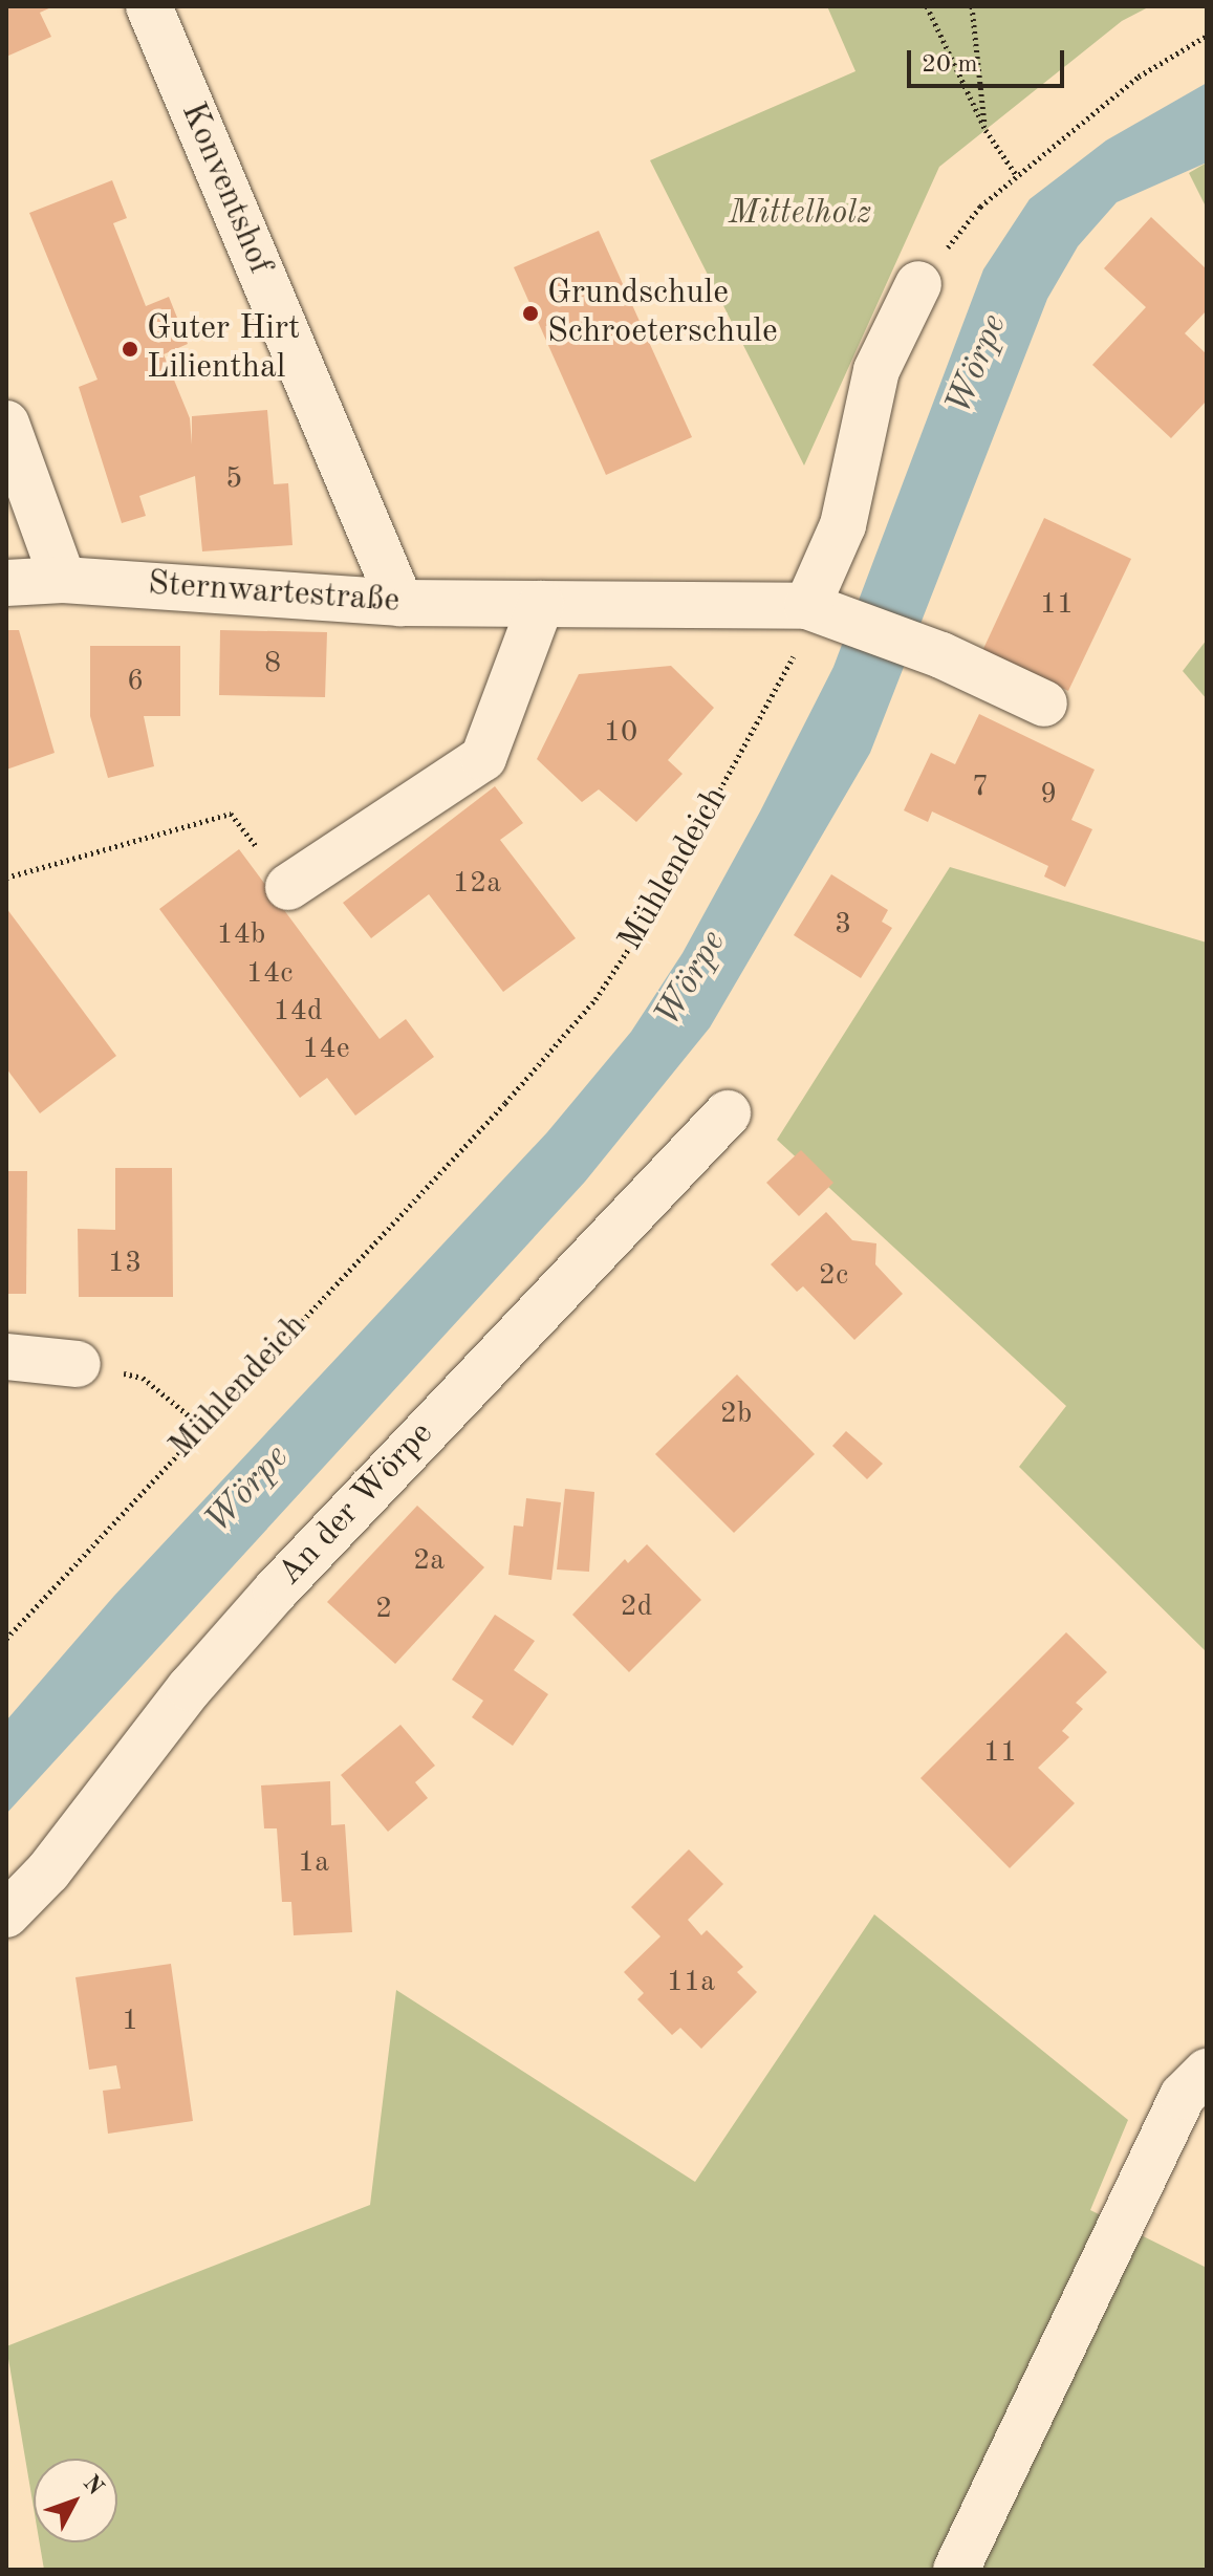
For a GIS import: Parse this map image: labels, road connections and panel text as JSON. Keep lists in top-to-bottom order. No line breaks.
{"streets":{"street":["Konventshof","Sternwartestraße","An der Wörpe"],"path":["Mühlendeich"]},"crossings":[["Konventshof","Sternwartestraße"],["Sternwartestraße","Mühlendeich"]],"water":["Wörpe"],"parks":["Mittelholz"],"places":["Grundschule Schroeterschule","Guter Hirt Lilienthal"],"house_numbers":["5","11","8","6","10","7","9","12a","3","14b","14c","14d","14e","13","2c","2b","2a","2d","2","11","1a","11a","1"],"scale_bar":"20 m","north":"top right"}
